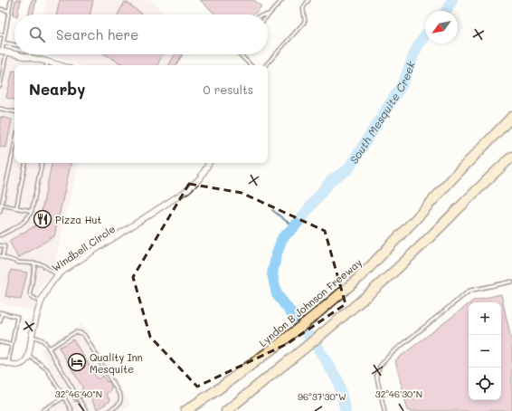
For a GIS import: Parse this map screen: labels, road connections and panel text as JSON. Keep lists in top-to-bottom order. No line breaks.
{"streets":{"highway":["Lyndon B Johnson Freeway"],"street":["Windbell Circle"]},"water":["South Mesquite Creek"],"places":{"restaurant":["Pizza Hut"],"hotel":["Quality Inn Mesquite"]},"north":"bottom left","page":{"search":"Search here","heading":["Nearby","0 results"],"map_buttons":["+","−"]},"coordinates":["32°46'40\"N","32°46'30\"N","96°37'30\"W"]}
